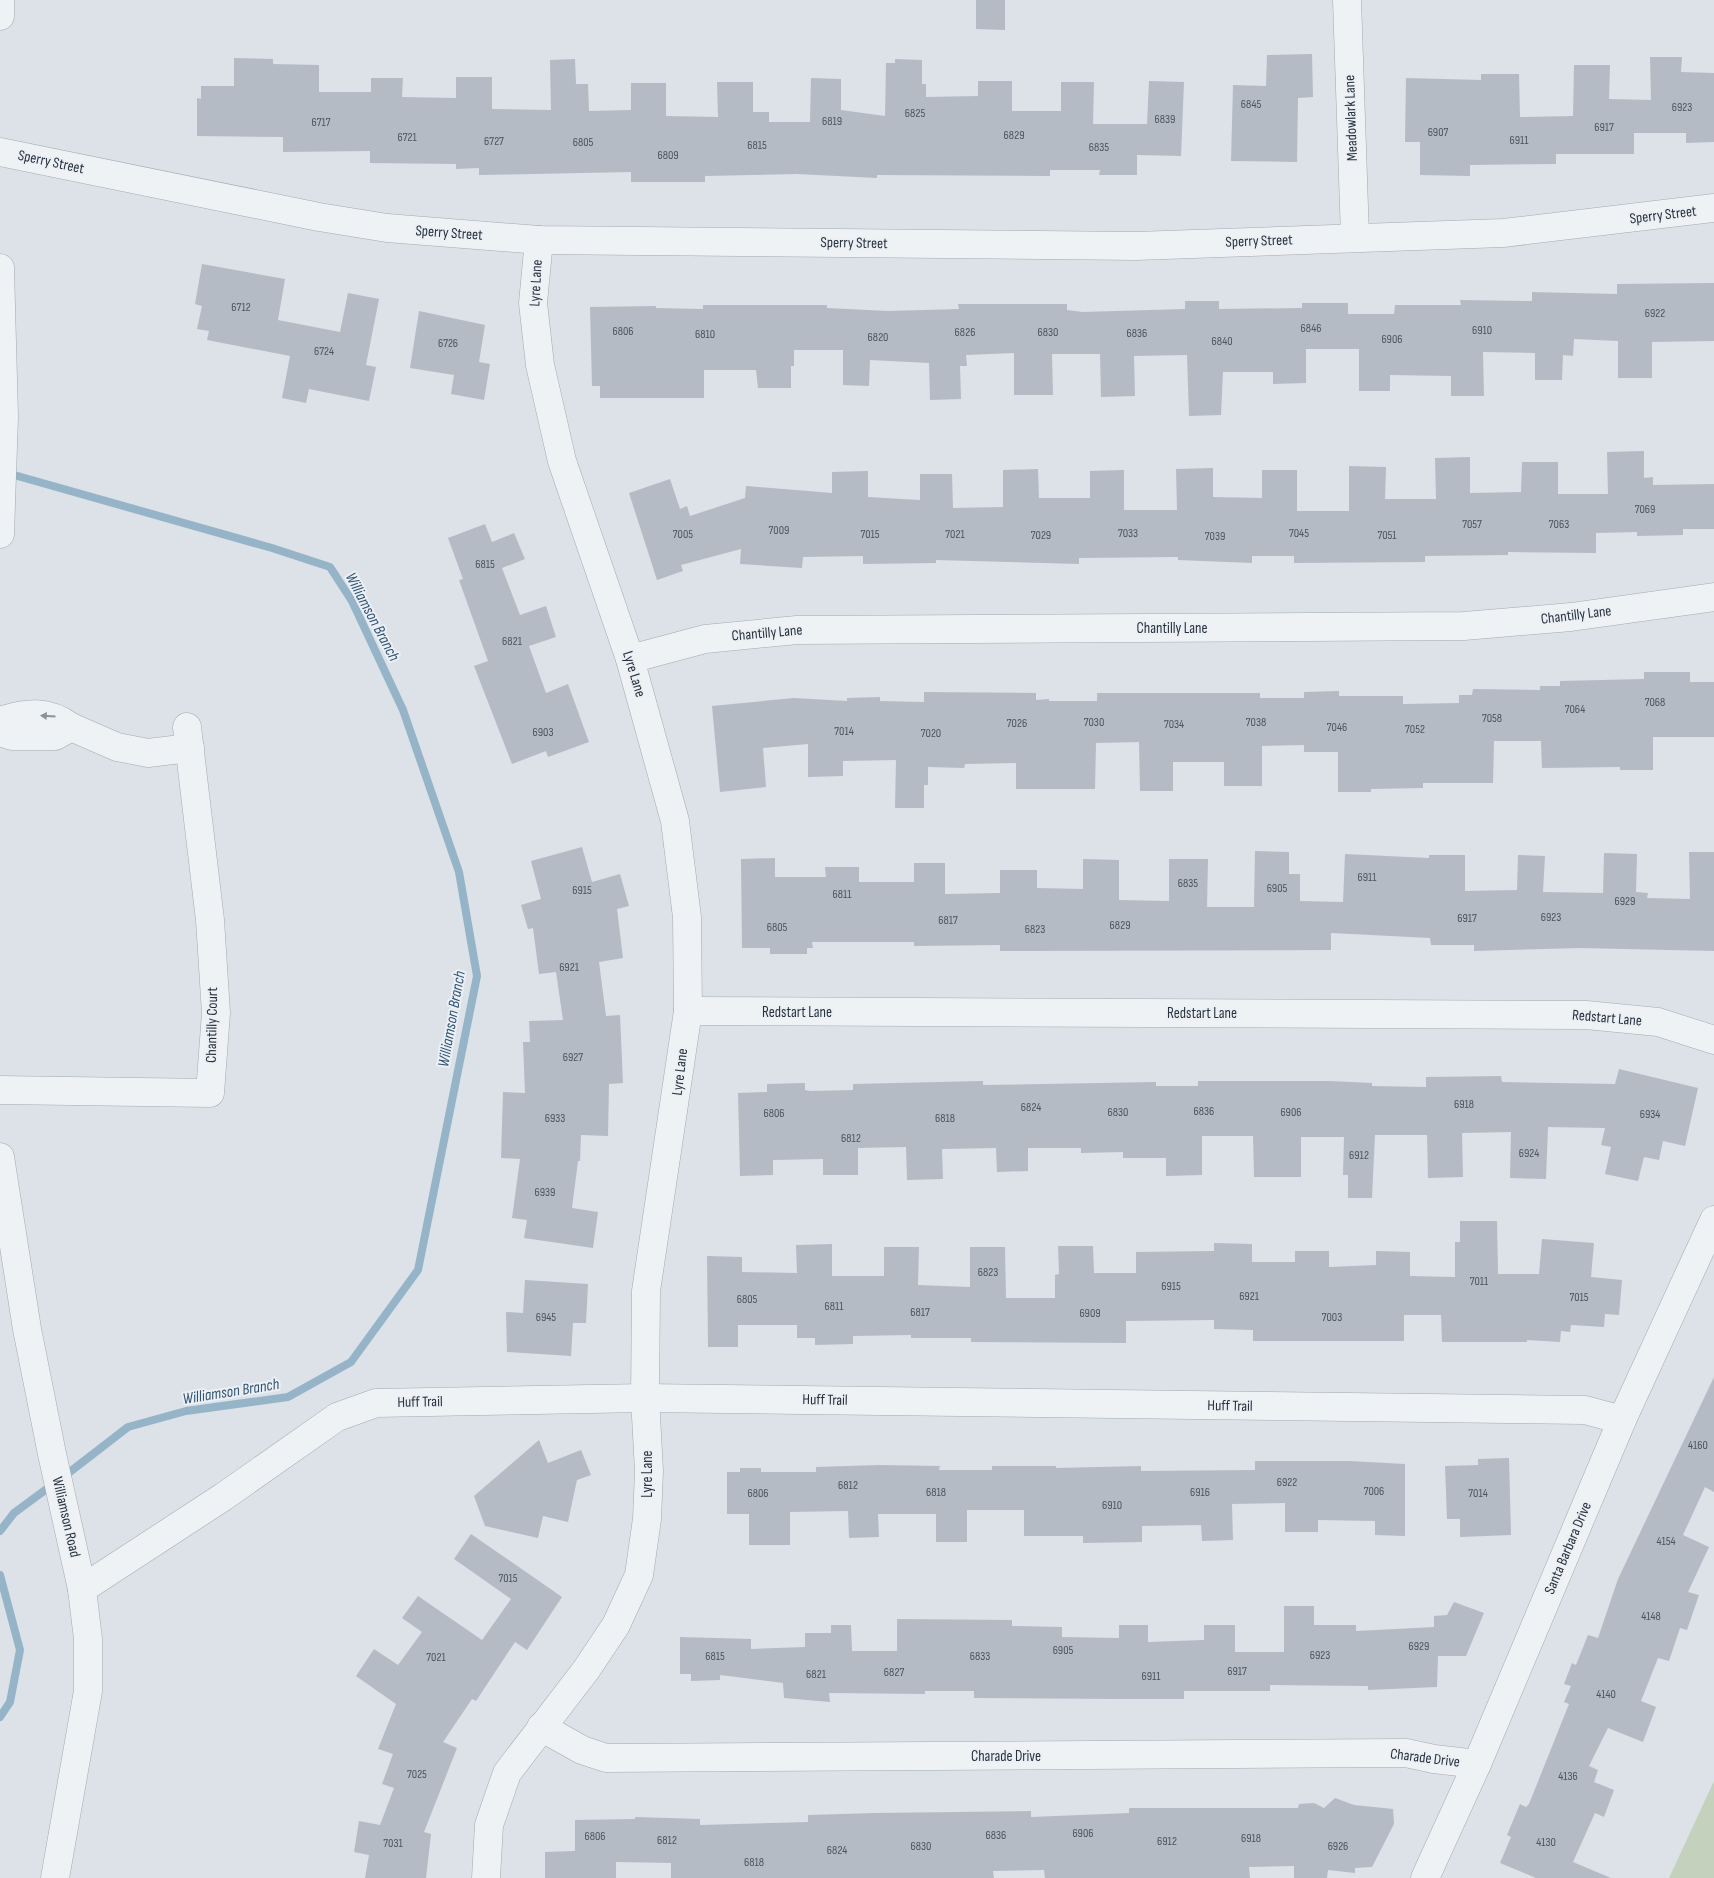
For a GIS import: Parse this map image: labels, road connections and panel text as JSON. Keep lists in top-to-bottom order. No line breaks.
{"streets":{"street":["Meadowlark Lane","Sperry Street","Lyre Lane","Chantilly Lane","Redstart Lane","Chantilly Court","Huff Trail","Williamson Road","Santa Barbara Drive","Charade Drive"]},"crossings":[["Meadowlark Lane","Sperry Street"],["Sperry Street","Lyre Lane"],["Lyre Lane","Chantilly Lane"],["Lyre Lane","Redstart Lane"],["Lyre Lane","Huff Trail"],["Lyre Lane","Charade Drive"],["Huff Trail","Williamson Road"],["Huff Trail","Santa Barbara Drive"],["Santa Barbara Drive","Charade Drive"]],"water":["Williamson Branch"],"house_numbers":["6845","6923","6825","6839","6819","6717","6917","6907","6829","6721","6911","6727","6805","6815","6835","6809","6712","6922","6846","6910","6806","6826","6830","6836","6810","6820","6906","6840","6726","6724","7069","7057","7063","7009","7033","7045","7005","7015","7021","7029","7051","7039","6815","6821","7068","7064","7058","7030","7038","7026","7034","7046","7052","7014","6903","7020","6911","6835","6905","6915","6811","6929","6923","6917","6817","6829","6805","6823","6921","6927","6918","6824","6836","6830","6906","6806","6934","6933","6818","6812","6924","6912","6939","6823","7011","6915","6921","7015","6805","6811","6817","6909","6945","7003","4160","6922","6812","7006","6818","6916","6806","7014","6910","4154","7015","4148","6929","6905","6923","6815","6833","7021","6917","6827","6821","6911","4140","7025","4136","6906","6836","6806","6918","6812","6912","4130","7031","6830","6926","6824","6818"]}
